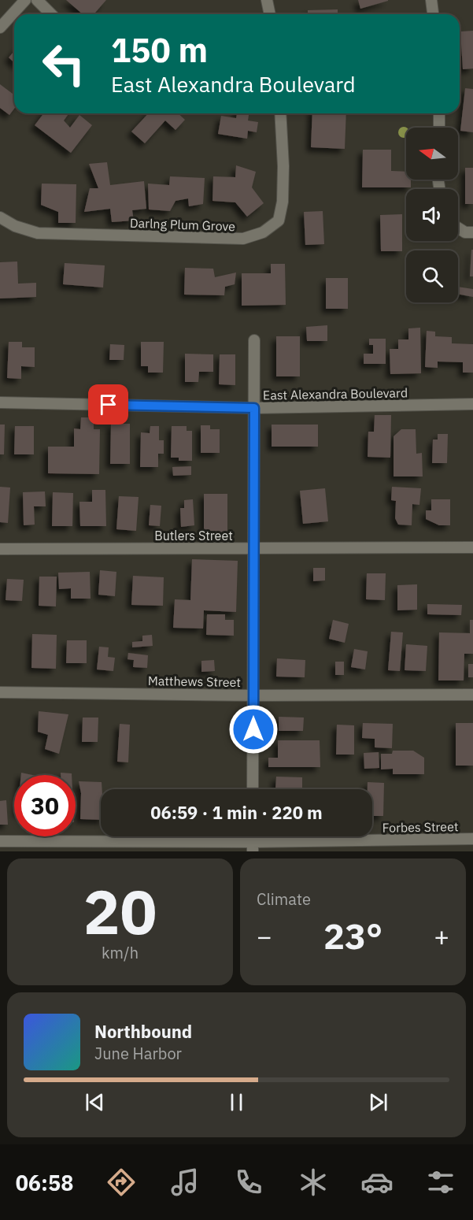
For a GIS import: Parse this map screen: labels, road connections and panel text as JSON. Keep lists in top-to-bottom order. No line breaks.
{"streets":{"street":["Darlng Plum Grove","East Alexandra Boulevard","Butlers Street","Matthews Street","Forbes Street"]},"north":"left","page":{"turn":["150 m","East Alexandra Boulevard"],"limit":"30","trip":"06:59 · 1 min · 220 m","tile":[["20","km/h"],"Climate"],"heat":["−","23°","+"],"song":["Northbound","June Harbor"],"tabs":"06:58"}}
